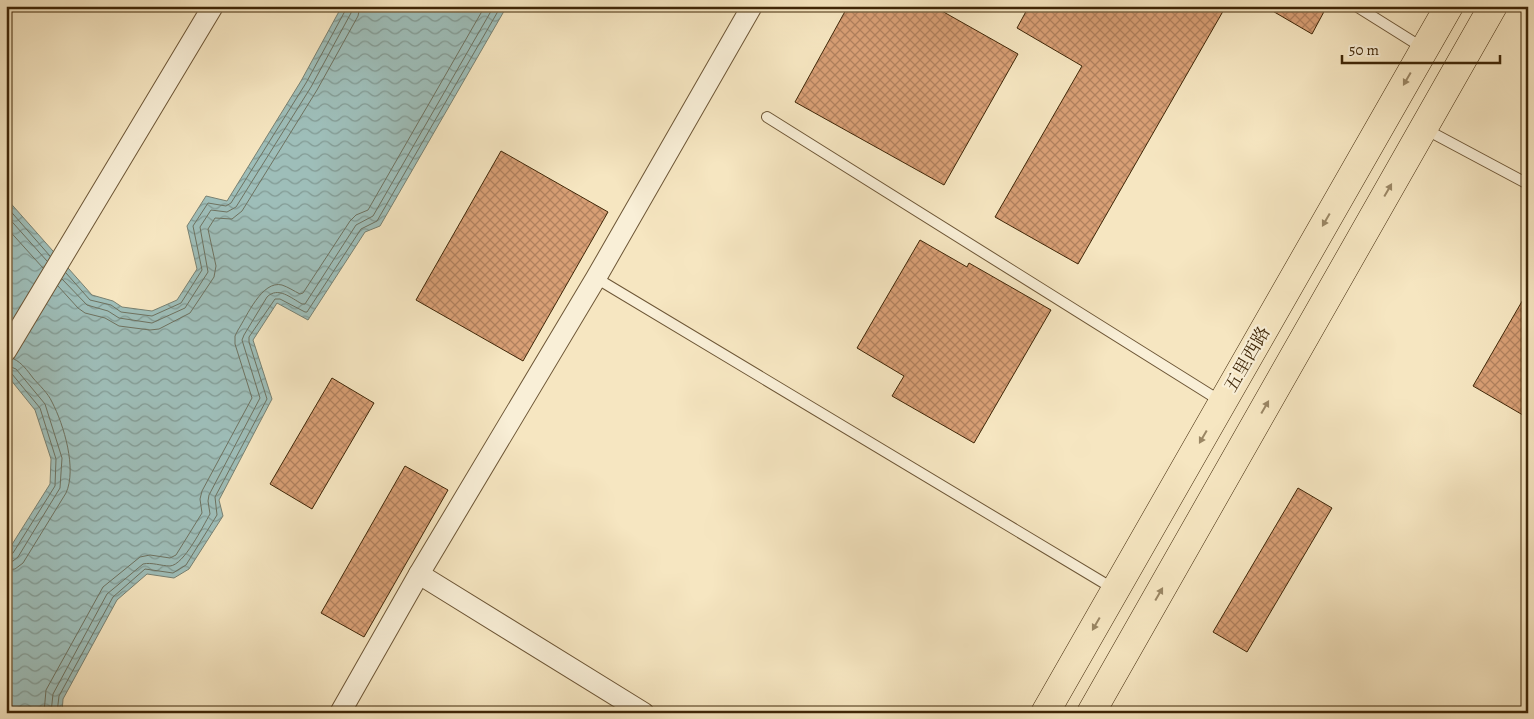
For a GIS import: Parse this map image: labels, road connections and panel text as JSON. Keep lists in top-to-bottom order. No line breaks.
{"streets":{"main road":["五里西路"]},"scale_bar":"50 m"}
